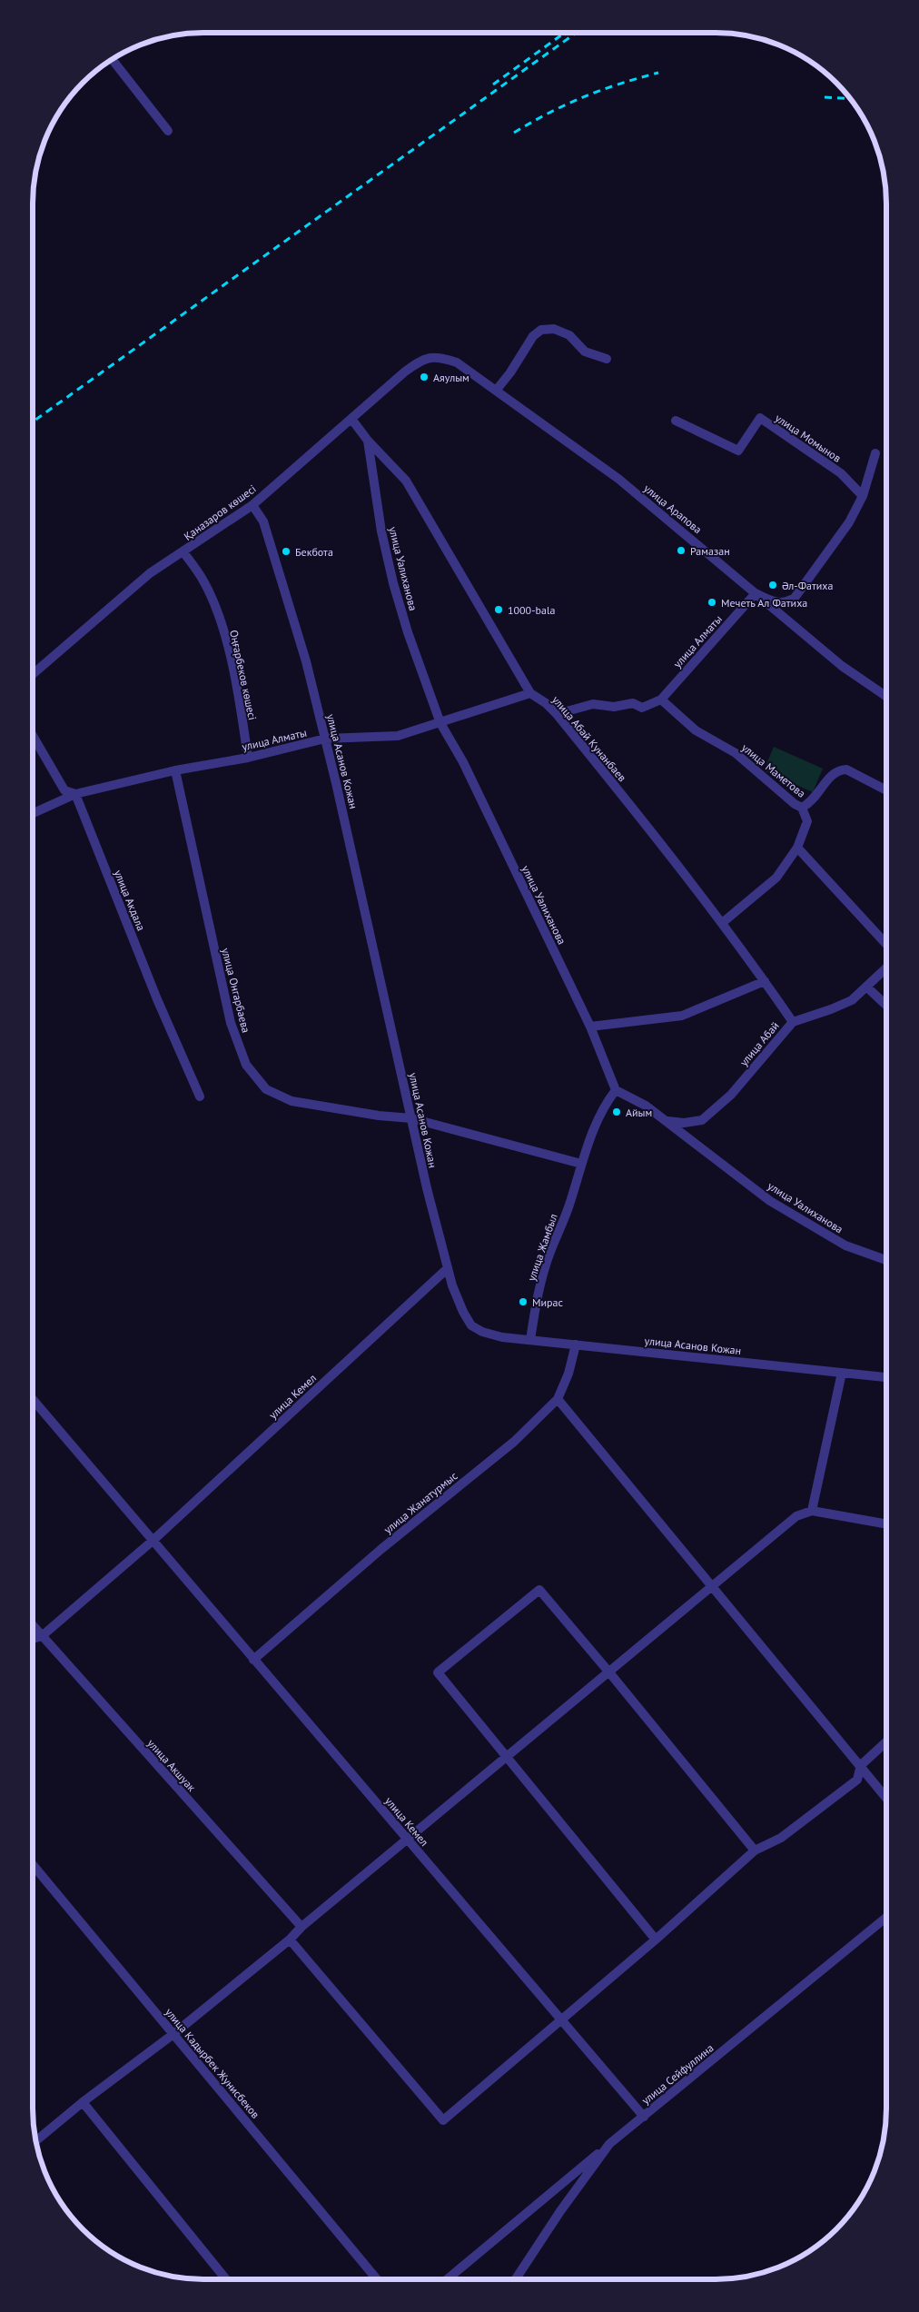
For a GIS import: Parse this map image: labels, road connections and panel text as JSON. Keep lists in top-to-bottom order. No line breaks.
{"streets":{"street":["улица Момынов","улица Арапова","Қаназаров көшесі","улица Уалиханова","улица Алматы","Оңғарбеков көшесі","улица Абай Кунанбаев","улица Асанов Кожан","улица Маметова","улица Акдала","улица Онгарбаева","улица Абай","улица Жамбыл","улица Кемел","улица Жанатурмыс","улица Акшуак","улица Кадырбек Жунисбеков","улица Сейфуллина"]},"crossings":[["улица Арапова","Қаназаров көшесі"],["улица Арапова","улица Алматы"],["Қаназаров көшесі","улица Уалиханова"],["Қаназаров көшесі","Оңғарбеков көшесі"],["Қаназаров көшесі","улица Асанов Кожан"],["улица Уалиханова","улица Алматы"],["улица Уалиханова","улица Абай Кунанбаев"],["улица Уалиханова","улица Абай"],["улица Уалиханова","улица Жамбыл"],["улица Алматы","Оңғарбеков көшесі"],["улица Алматы","улица Абай Кунанбаев"],["улица Алматы","улица Асанов Кожан"],["улица Алматы","улица Маметова"],["улица Алматы","улица Акдала"],["улица Алматы","улица Онгарбаева"],["улица Абай Кунанбаев","улица Абай"],["улица Асанов Кожан","улица Онгарбаева"],["улица Асанов Кожан","улица Жамбыл"],["улица Асанов Кожан","улица Кемел"],["улица Асанов Кожан","улица Жанатурмыс"],["улица Кемел","улица Жанатурмыс"],["улица Кемел","улица Акшуак"],["улица Кемел","улица Сейфуллина"]],"places":["Аяулым","Рамазан","Бекбота","Әл-Фатиха","Мечеть Ал Фатиха","1000-bala","Айым","Мирас"]}
